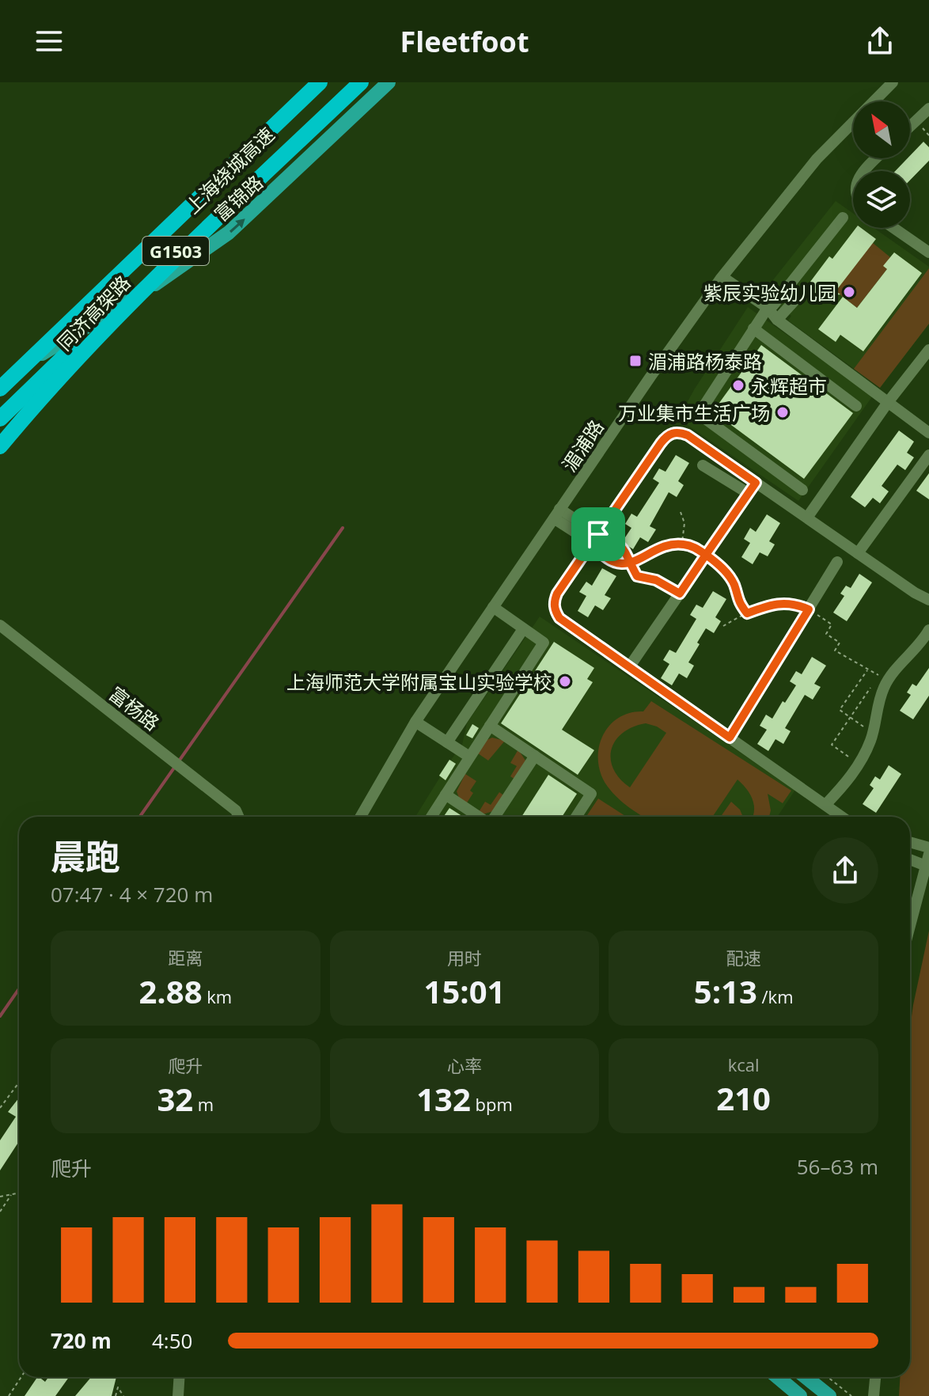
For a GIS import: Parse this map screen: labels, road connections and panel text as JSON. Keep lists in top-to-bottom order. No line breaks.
{"streets":{"highway":["上海绕城高速","G1503","同济高架路"],"main road":["富锦路"],"street":["湄浦路","富杨路"]},"crossings":[["富锦路","同济高架路"]],"one_way":["富锦路"],"places":{"other":["紫辰实验幼儿园","永辉超市","万业集市生活广场","上海师范大学附属宝山实验学校"],"transit":["湄浦路杨泰路"]},"north":"top left","page":{"header":"Fleetfoot","heading":["晨跑","07:47 · 4 × 720 m"],"stats":[["距离","2.88 km"],["用时","15:01"],["配速","5:13 /km"],["爬升","32 m"],["心率","132 bpm"],["kcal","210"]],"chart":["爬升","56–63 m"],"list":[{"name":"720 m","note":"4:50"}]}}
